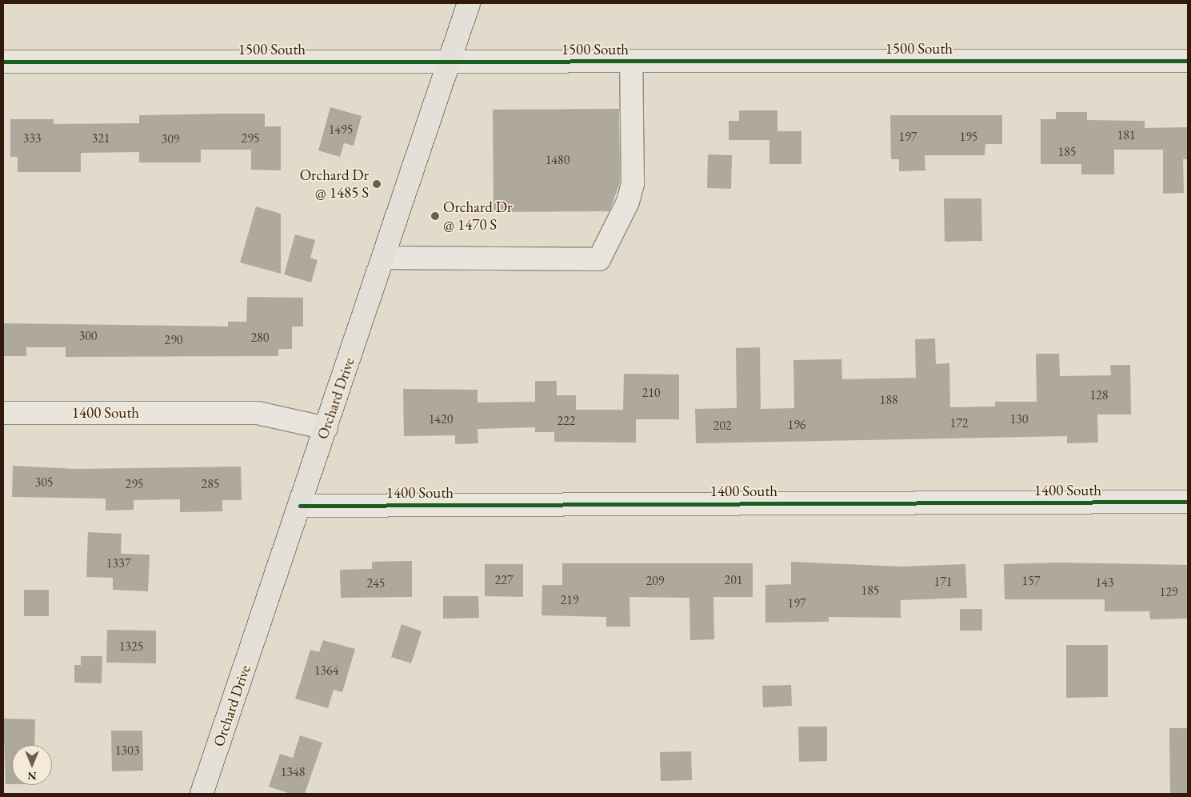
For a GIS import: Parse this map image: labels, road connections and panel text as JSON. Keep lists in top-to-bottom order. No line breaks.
{"streets":{"main road":["Orchard Drive"],"street":["1500 South","1400 South"]},"crossings":[["1500 South","Orchard Drive"],["Orchard Drive","1400 South"]],"places":["Orchard Dr @ 1485 S","Orchard Dr @ 1470 S"],"house_numbers":["1495","181","197","195","333","321","295","309","185","1480","300","280","290","210","128","188","1420","130","222","172","196","202","305","295","285","1337","227","201","209","157","171","143","245","185","129","219","197","1325","1364","1303","1348"],"north":"bottom"}
